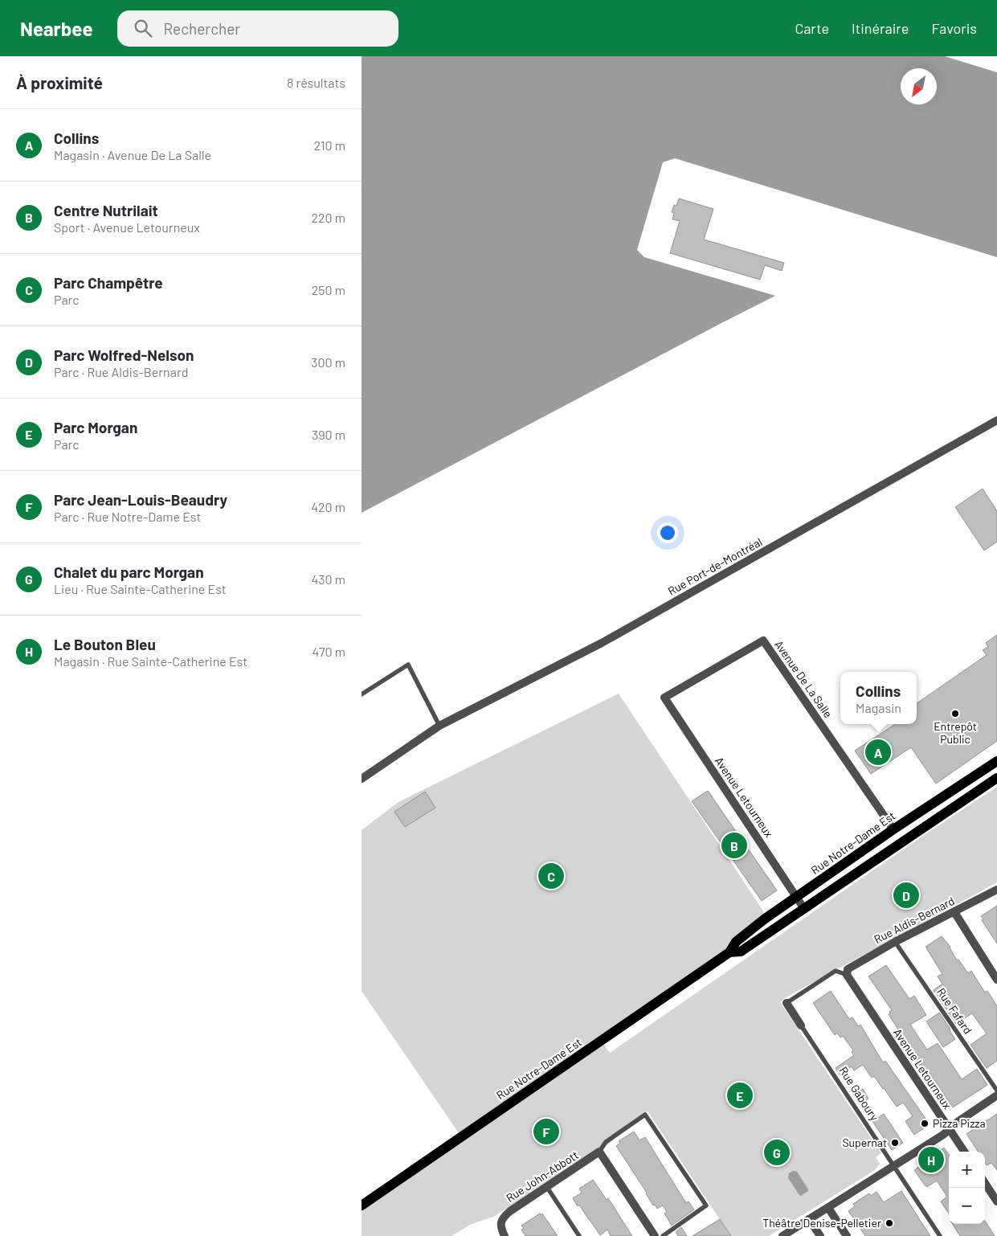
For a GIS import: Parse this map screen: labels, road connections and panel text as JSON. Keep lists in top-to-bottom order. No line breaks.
{"streets":{"main road":["Rue Notre-Dame Est"],"street":["Rue Port-de-Montréal","Avenue De La Salle","Avenue Letourneux","Rue Aldis-Bernard","Rue Gaboury","Rue John-Abbott"],"lane":["Rue Fafard"]},"crossings":[["Avenue De La Salle","Avenue Letourneux"],["Avenue De La Salle","Rue Notre-Dame Est"],["Avenue Letourneux","Rue Notre-Dame Est"],["Avenue Letourneux","Rue Aldis-Bernard"],["Rue Aldis-Bernard","Rue Fafard"]],"places":["Entrepôt Public","Pizza Pizza","Supernat","Théâtre Denise-Pelletier"],"north":"bottom left","page":{"header":"Nearbee","search":"Rechercher","nav":["Carte","Itinéraire","Favoris"],"heading":["À proximité","8 résultats"],"list":[{"mark":"A","name":"Collins","note":"Magasin · Avenue De La Salle","value":"210 m"},{"mark":"B","name":"Centre Nutrilait","note":"Sport · Avenue Letourneux","value":"220 m"},{"mark":"C","name":"Parc Champêtre","note":"Parc","value":"250 m"},{"mark":"D","name":"Parc Wolfred-Nelson","note":"Parc · Rue Aldis-Bernard","value":"300 m"},{"mark":"E","name":"Parc Morgan","note":"Parc","value":"390 m"},{"mark":"F","name":"Parc Jean-Louis-Beaudry","note":"Parc · Rue Notre-Dame Est","value":"420 m"},{"mark":"G","name":"Chalet du parc Morgan","note":"Lieu · Rue Sainte-Catherine Est","value":"430 m"},{"mark":"H","name":"Le Bouton Bleu","note":"Magasin · Rue Sainte-Catherine Est","value":"470 m"}],"popup":["Collins","Magasin"],"pins":["A","B","C","D","E","F","G","H"],"map_buttons":["+","−"]}}
